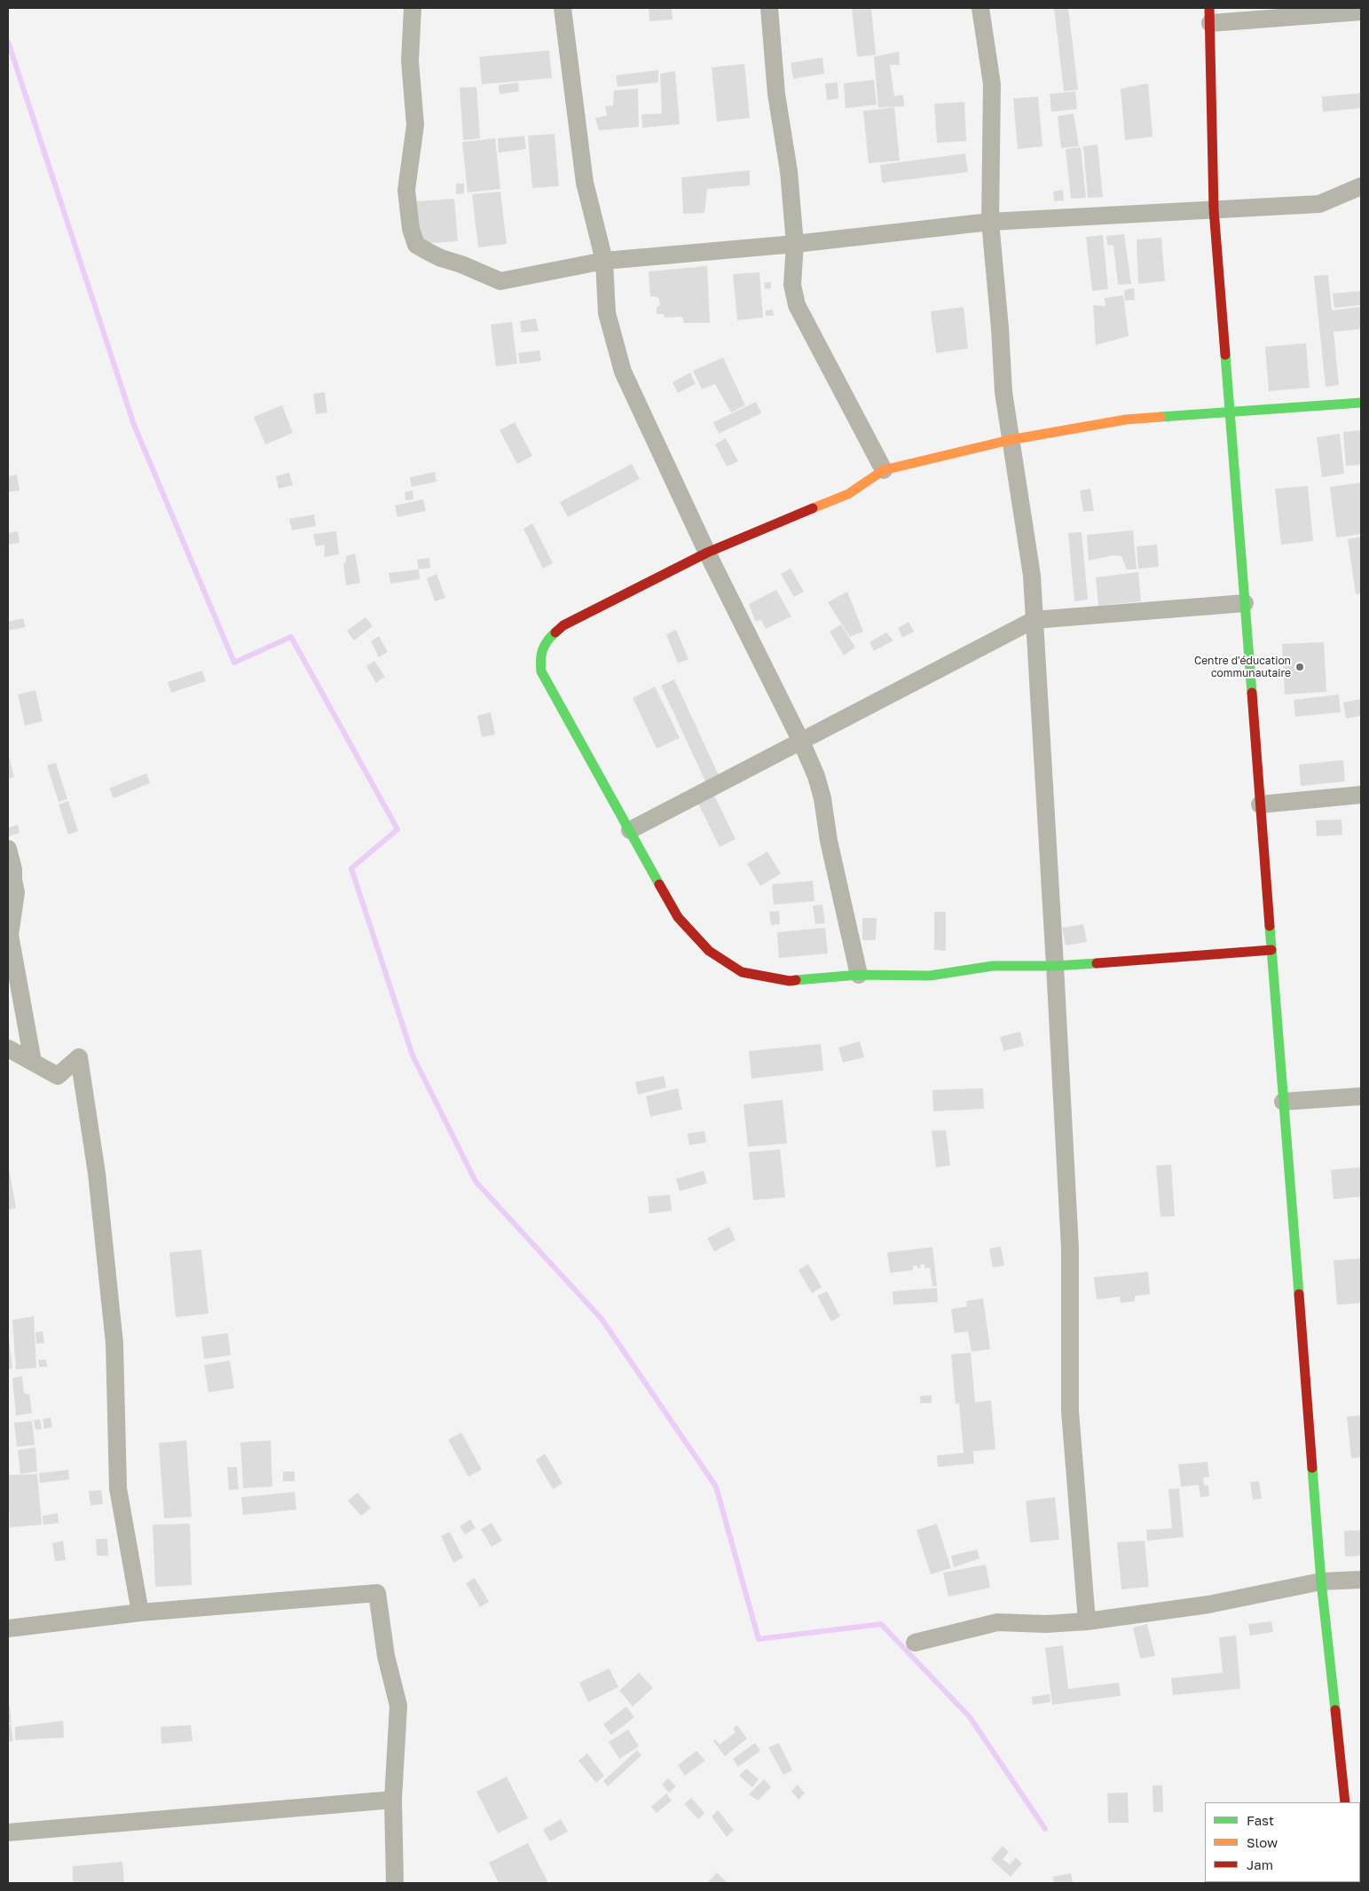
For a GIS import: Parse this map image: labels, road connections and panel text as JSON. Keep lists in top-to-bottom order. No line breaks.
{"places":["Centre d'éducation communautaire"],"legend":["Fast","Slow","Jam"]}
